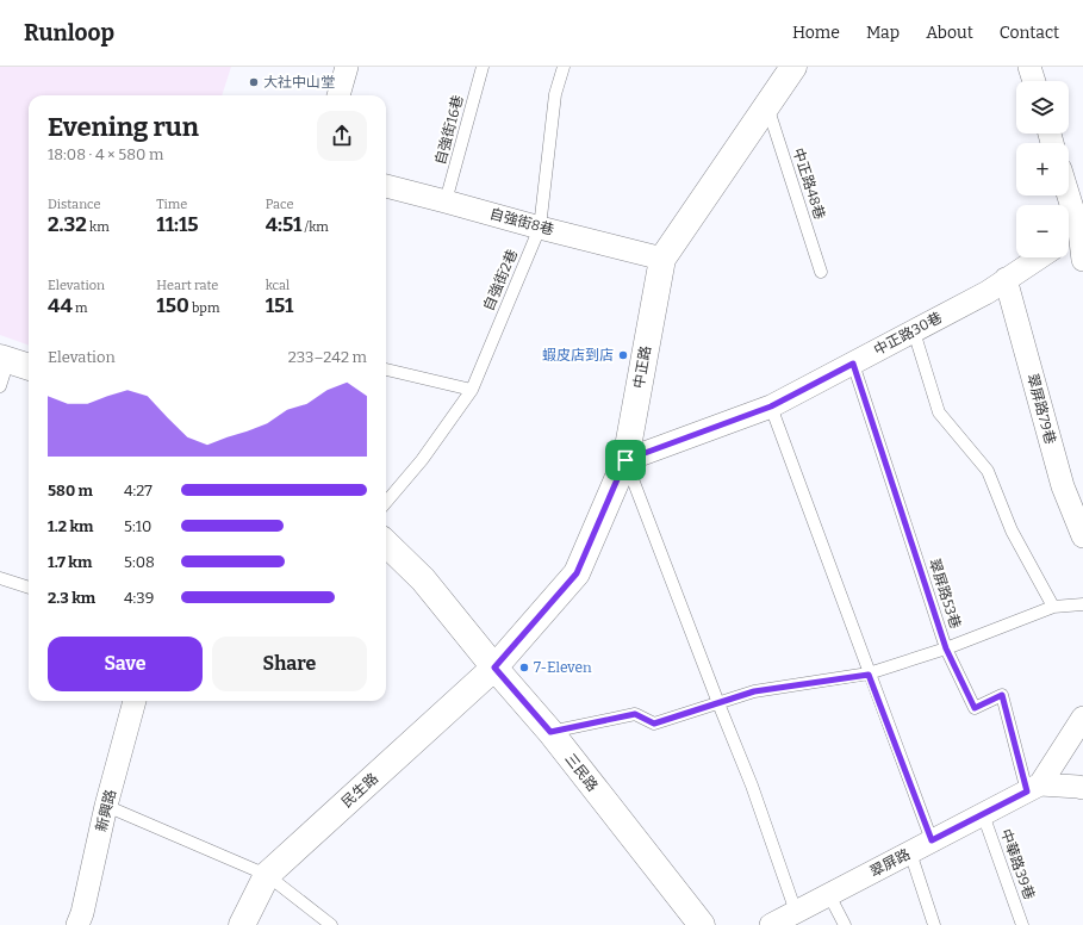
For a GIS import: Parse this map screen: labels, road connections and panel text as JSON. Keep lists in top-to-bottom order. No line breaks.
{"streets":{"main road":["中正路","三民路","民生路"],"street":["自強街8巷","中正路30巷","翠屏路79巷","新興路","翠屏路"],"lane":["自強街16巷","中正路48巷","自強街2巷","翠屏路53巷","中華路39巷"]},"crossings":[["自強街16巷","自強街8巷"],["中正路48巷","中正路"],["自強街8巷","自強街2巷"],["自強街8巷","中正路"],["中正路30巷","中正路"],["中正路30巷","翠屏路79巷"],["中正路30巷","翠屏路53巷"],["中正路","三民路"],["中正路","民生路"],["翠屏路53巷","翠屏路"],["三民路","民生路"],["翠屏路","中華路39巷"]],"places":["大社中山堂","蝦皮店到店","7-Eleven"],"page":{"header":"Runloop","nav":["Home","Map","About","Contact"],"map_buttons":["+","−"],"heading":["Evening run","18:08 · 4 × 580 m"],"stats":[["Distance","2.32 km"],["Time","11:15"],["Pace","4:51 /km"],["Elevation","44 m"],["Heart rate","150 bpm"],["kcal","151"]],"chart":["Elevation","233–242 m"],"list":[{"name":"580 m","note":"4:27"},{"name":"1.2 km","note":"5:10"},{"name":"1.7 km","note":"5:08"},{"name":"2.3 km","note":"4:39"}],"buttons":["Save","Share"]}}
